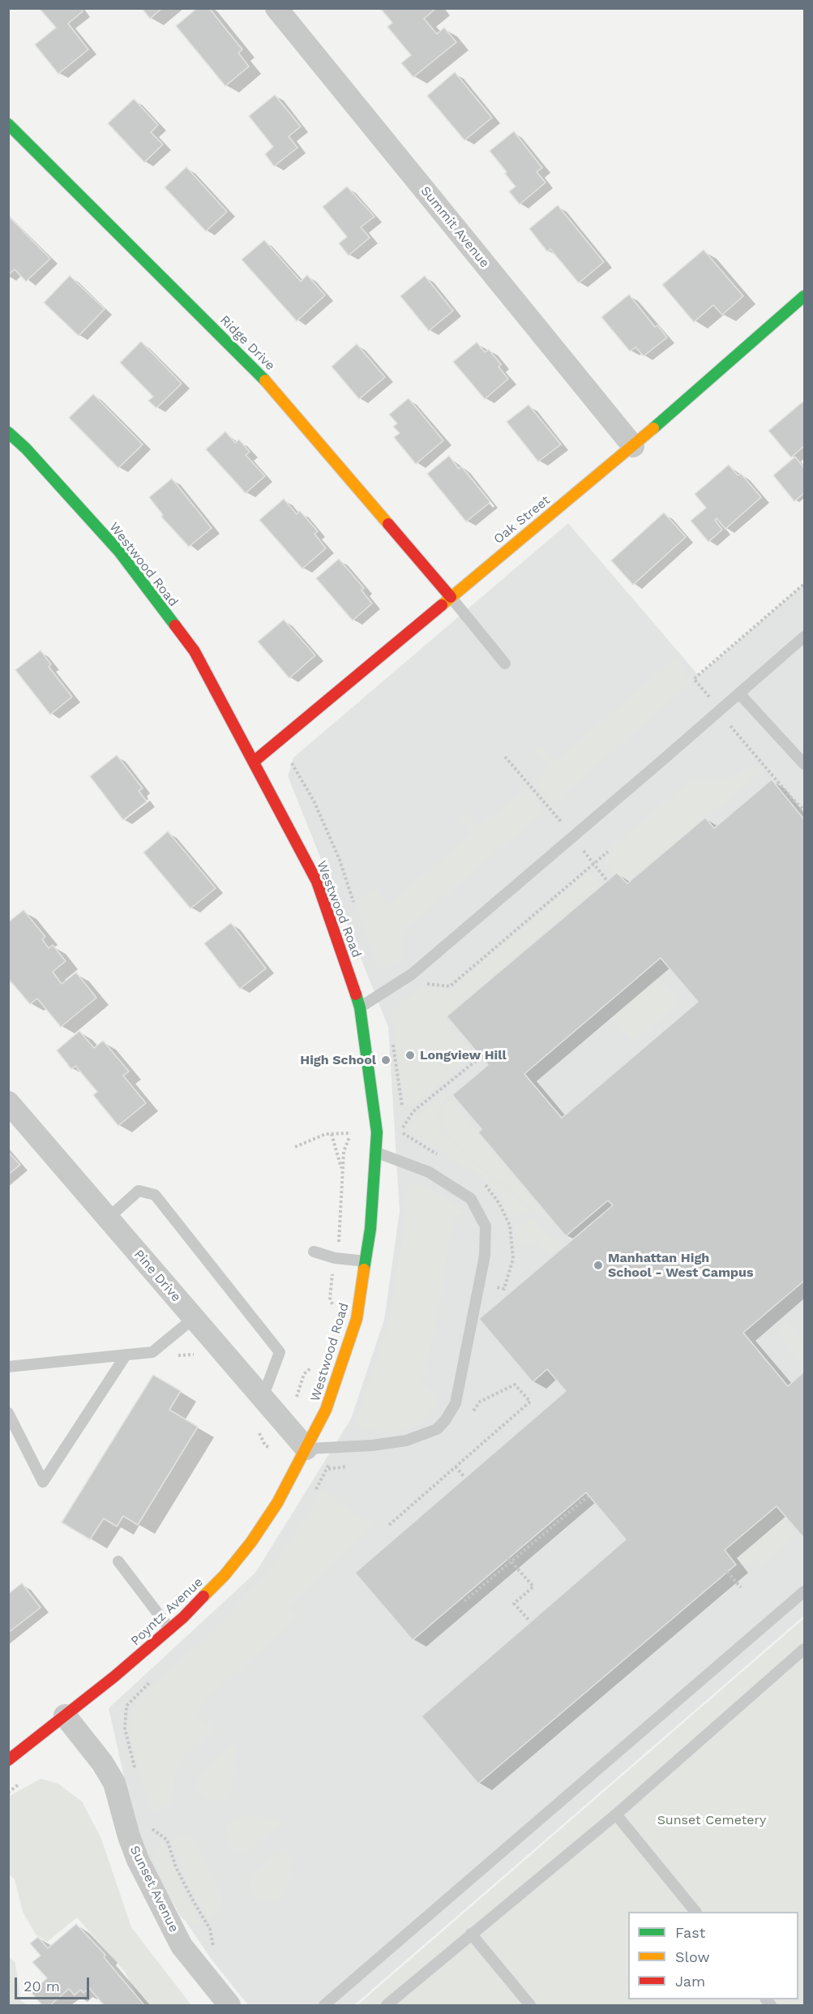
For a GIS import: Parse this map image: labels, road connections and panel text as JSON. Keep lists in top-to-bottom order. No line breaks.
{"streets":{"street":["Summit Avenue","Ridge Drive","Oak Street","Westwood Road","Pine Drive","Poyntz Avenue","Sunset Avenue"]},"crossings":[["Summit Avenue","Oak Street"],["Ridge Drive","Oak Street"],["Oak Street","Westwood Road"],["Westwood Road","Pine Drive"],["Westwood Road","Poyntz Avenue"],["Pine Drive","Poyntz Avenue"],["Poyntz Avenue","Sunset Avenue"]],"parks":["Sunset Cemetery"],"places":["Longview Hill","High School","Manhattan High School - West Campus"],"legend":["Fast","Slow","Jam"],"scale_bar":"20 m"}
